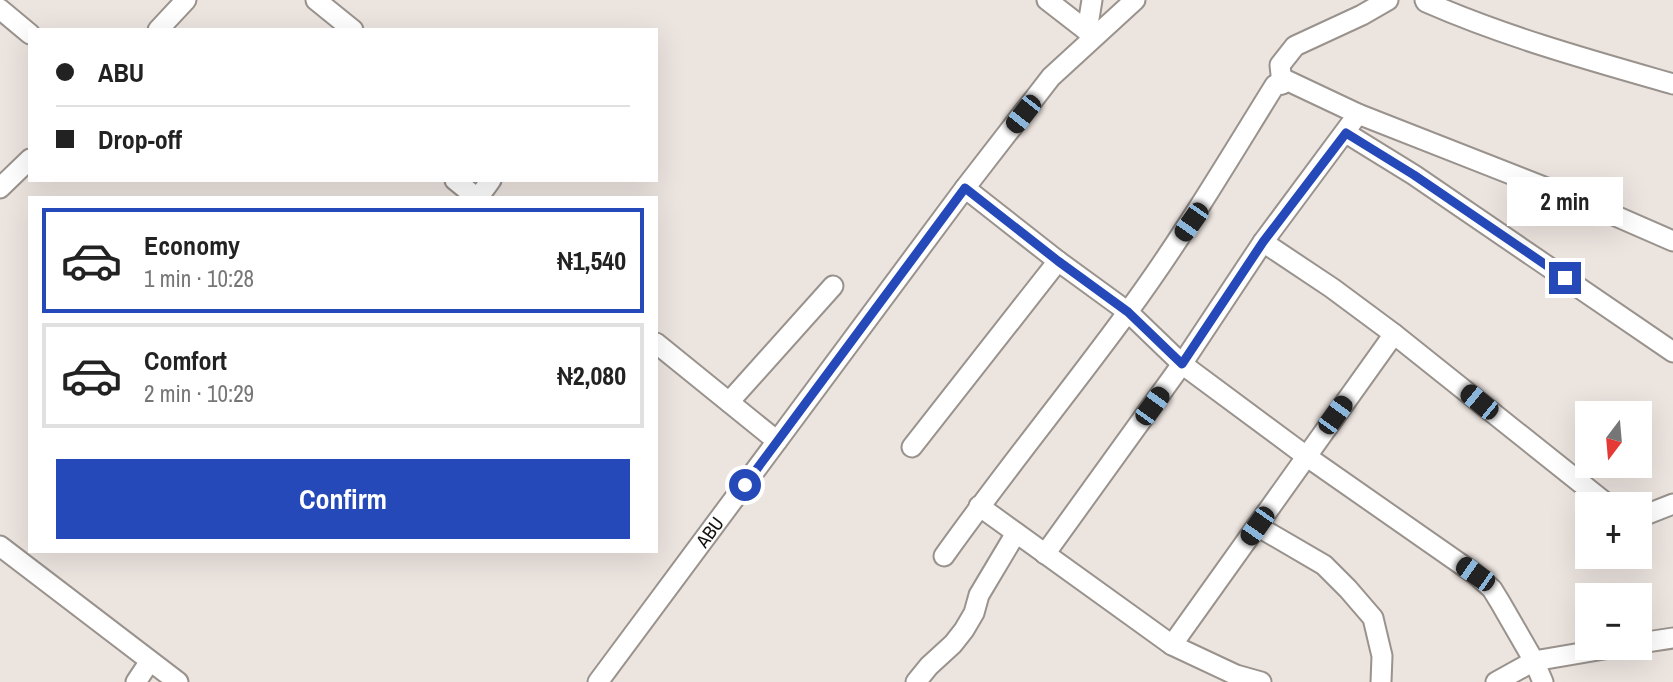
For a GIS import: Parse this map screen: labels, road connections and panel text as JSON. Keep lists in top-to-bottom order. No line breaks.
{"streets":{"street":["ABU"]},"north":"bottom","page":{"banner":["ABU","Drop-off"],"bubble":"2 min","list":[{"name":"Economy","note":"1 min · 10:28","value":"₦1,540"},{"name":"Comfort","note":"2 min · 10:29","value":"₦2,080"}],"map_buttons":["+","−"],"buttons":"Confirm"}}
